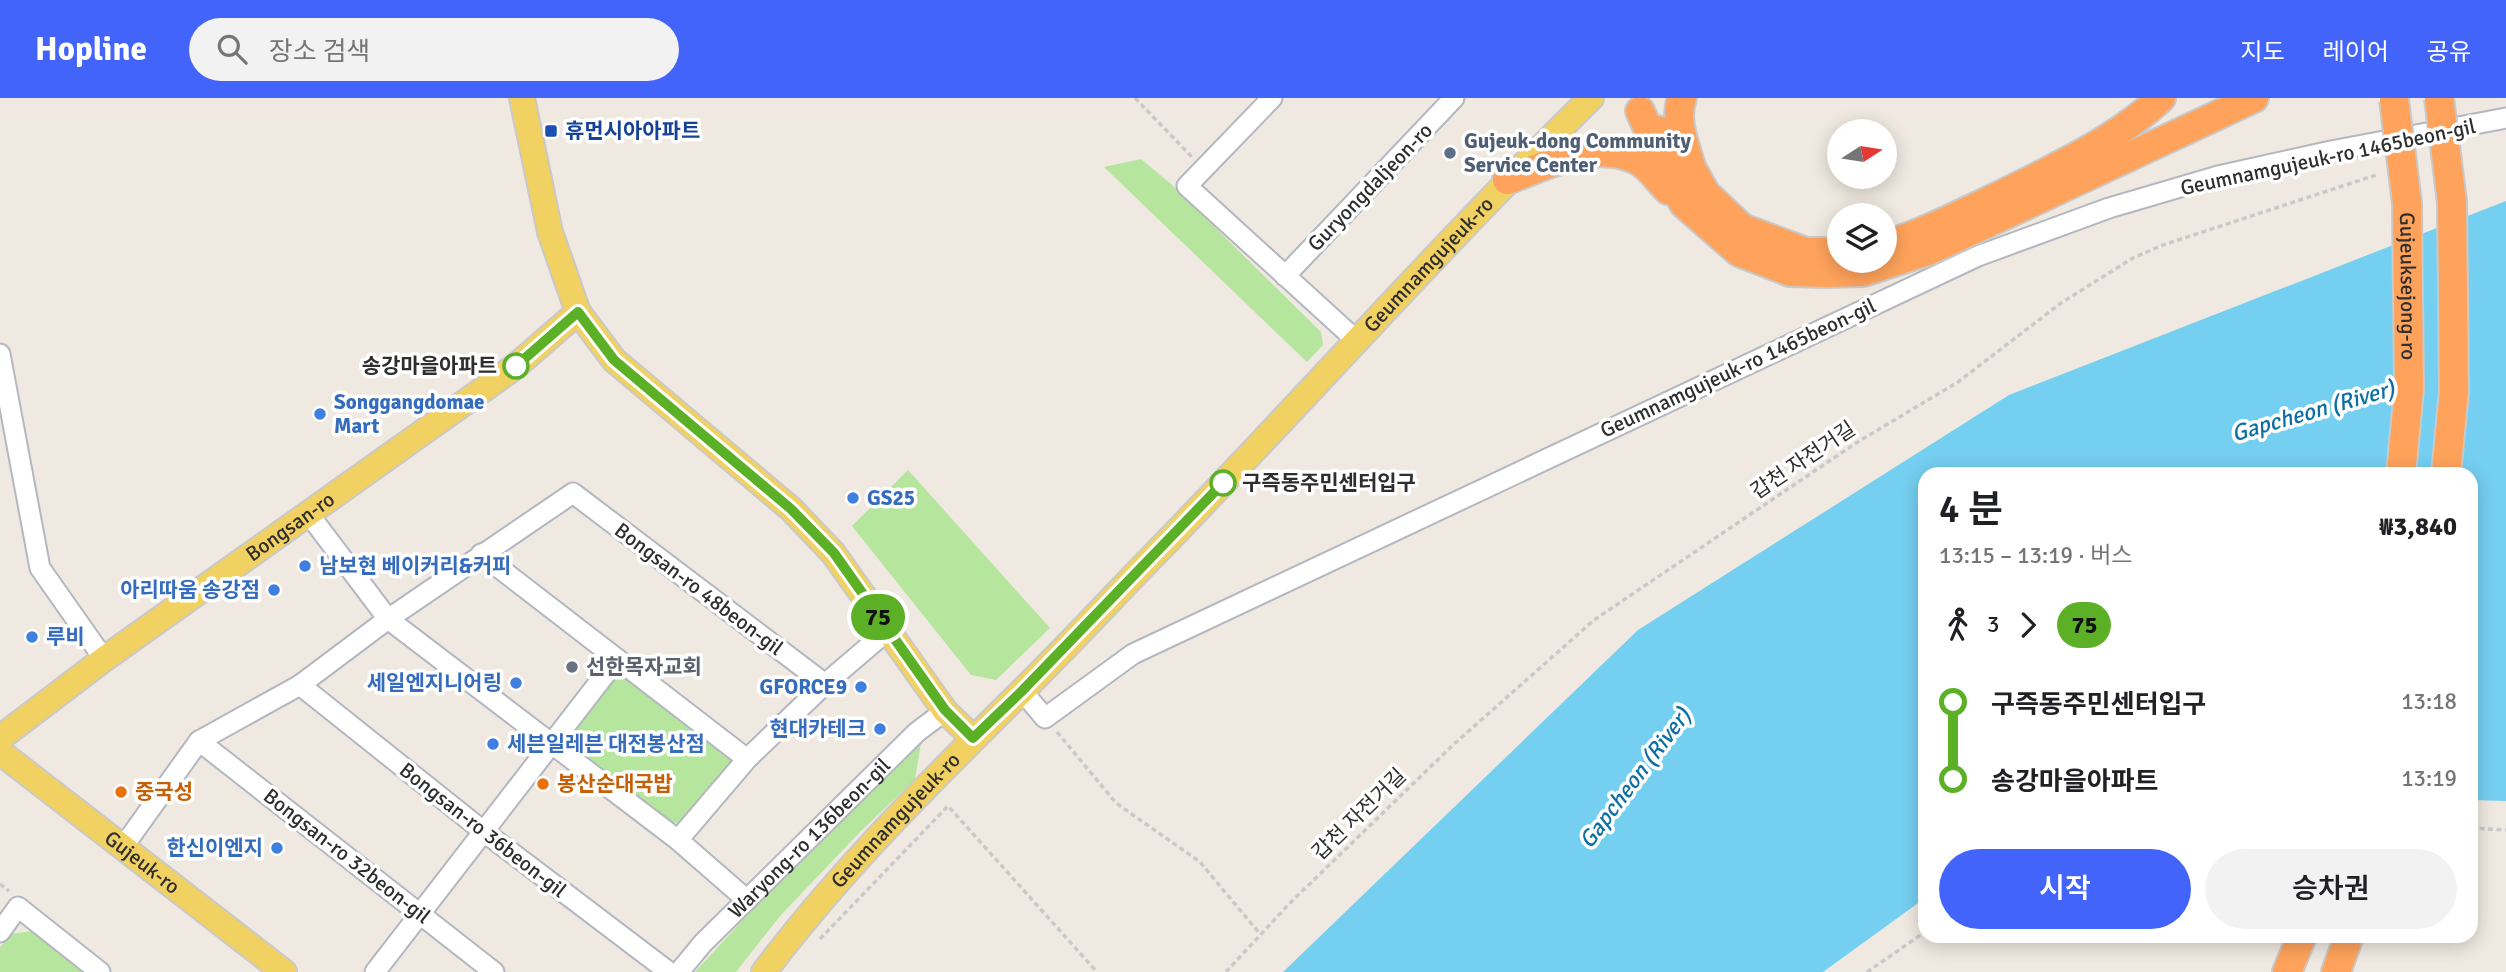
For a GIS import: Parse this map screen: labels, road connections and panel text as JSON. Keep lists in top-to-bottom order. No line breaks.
{"streets":{"highway":["Gujeuksejong-ro"],"main road":["Geumnamgujeuk-ro","Bongsan-ro","Gujeuk-ro"],"street":["Geumnamgujeuk-ro 1465beon-gil","Guryongdaljeon-ro","Bongsan-ro 48beon-gil","Bongsan-ro 36beon-gil","Waryong-ro 136beon-gil","Bongsan-ro 32beon-gil"],"path":["갑천 자전거길"]},"crossings":[["Guryongdaljeon-ro","Geumnamgujeuk-ro"]],"water":["Gapcheon (River)"],"places":{"transit":["휴먼시아아파트"],"other":["Gujeuk-dong Community Service Center","송강마을아파트","Songgangdomae Mart","구즉동주민센터입구","GS25","남보현 베이커리&커피","아리따움 송강점","루비","선한목자교회","세일엔지니어링","GFORCE9","현대카테크","세븐일레븐 대전봉산점","봉산순대국밥","중국성","한신이엔지"]},"lines":["bus line 75"],"north":"right","page":{"header":"Hopline","search":"장소 검색","nav":["지도","레이어","공유"],"on_map":"75","heading":["4 분","13:15 – 13:19 · 버스","₩3,840"],"legs":["3","75"],"list":[{"name":"구즉동주민센터입구","value":"13:18"},{"name":"송강마을아파트","value":"13:19"}],"buttons":["시작","승차권"]}}
